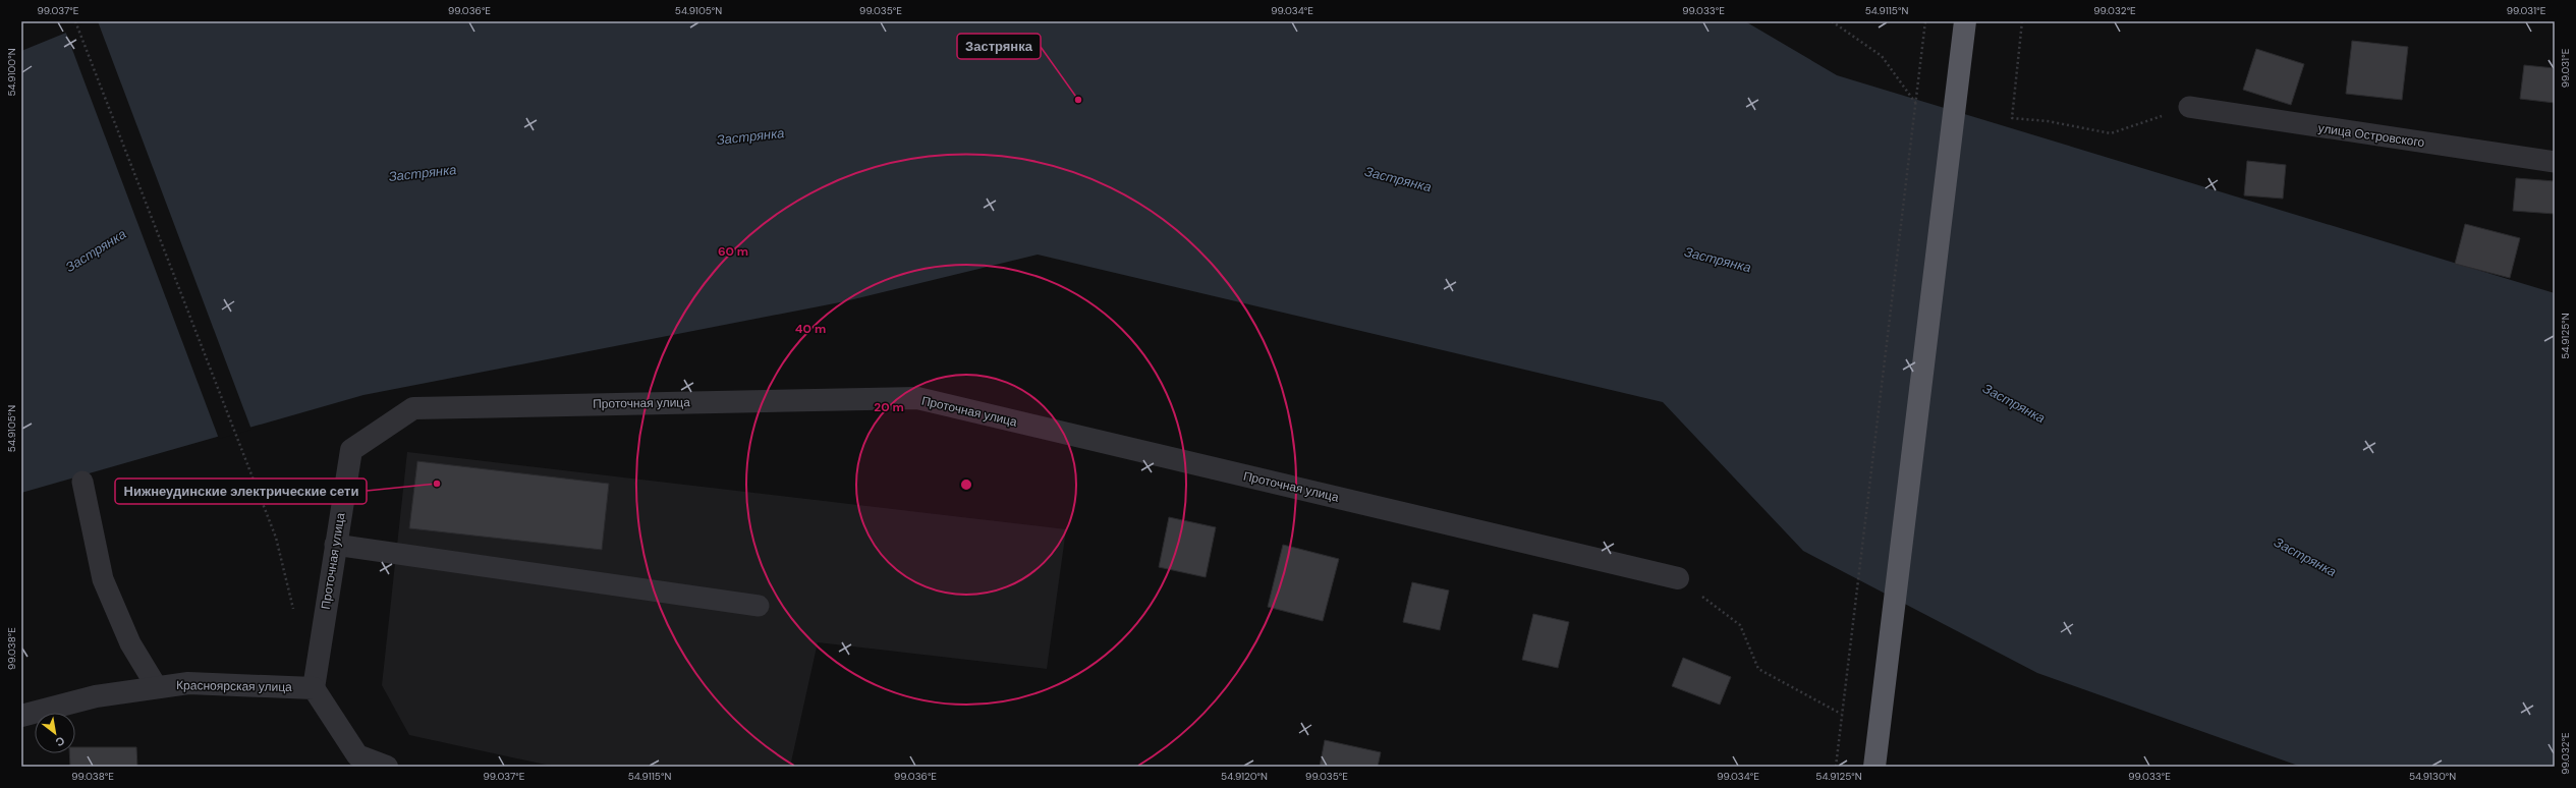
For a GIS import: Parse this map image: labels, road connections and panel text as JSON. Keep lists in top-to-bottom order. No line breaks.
{"streets":{"street":["Проточная улица","Красноярская улица"],"lane":["улица Островского"]},"crossings":[["Проточная улица","Красноярская улица"]],"water":["Застрянка"],"places":["Застрянка","Нижнеудинские электрические сети"],"north":"bottom right","coordinates":["99.037°E","99.036°E","54.9105°N","99.035°E","99.034°E","99.033°E","54.9115°N","99.032°E","99.031°E","54.9100°N","54.9125°N","99.038°E","54.9120°N","54.9130°N"],"rings":["60 m","40 m","20 m"]}
